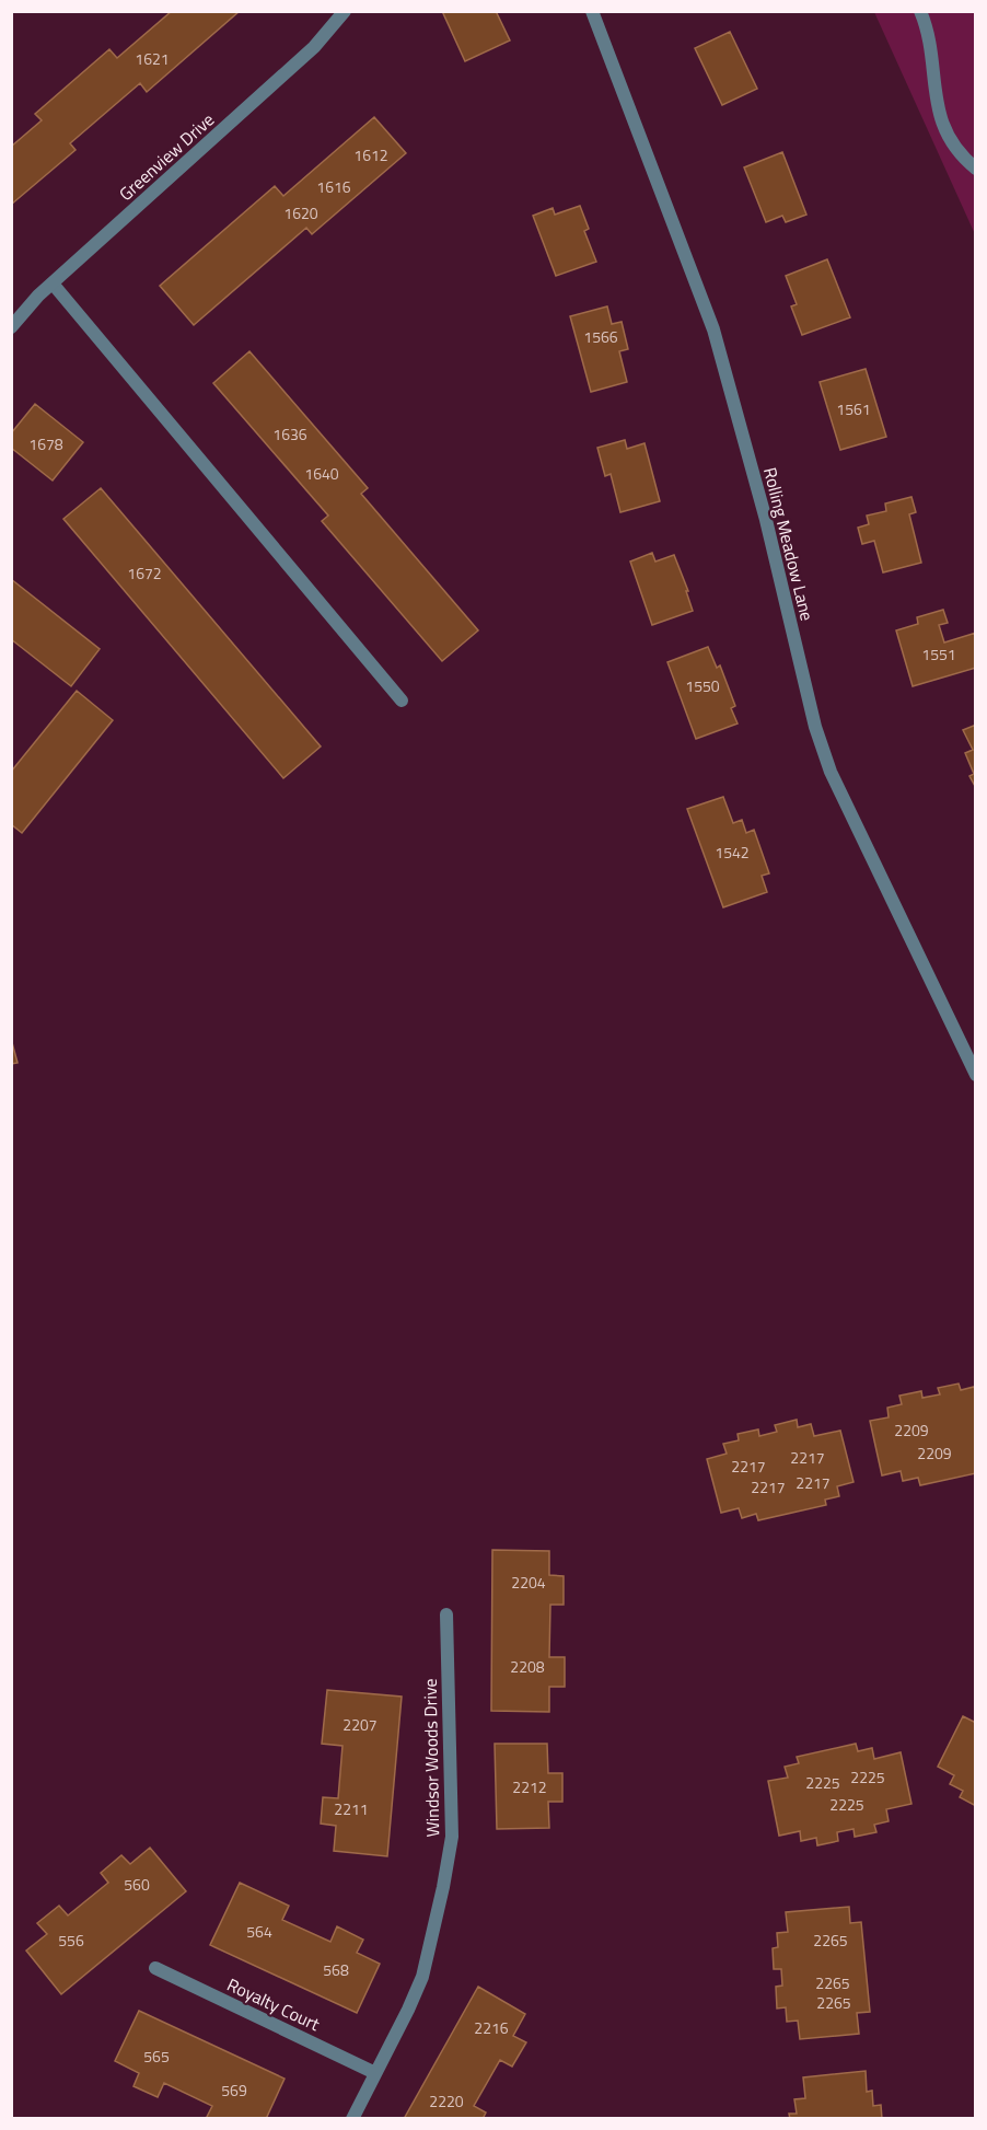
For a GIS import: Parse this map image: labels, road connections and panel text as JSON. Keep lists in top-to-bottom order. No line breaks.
{"streets":{"street":["Greenview Drive","Rolling Meadow Lane","Windsor Woods Drive","Royalty Court"]},"crossings":[["Windsor Woods Drive","Royalty Court"]],"house_numbers":["1621","1612","1616","1620","1566","1561","1636","1678","1640","1672","1551","1550","1542","2209","2209","2217","2217","2217","2217","2204","2208","2207","2225","2225","2212","2225","2211","560","564","556","2265","568","2265","2265","2216","565","569","2220"]}
